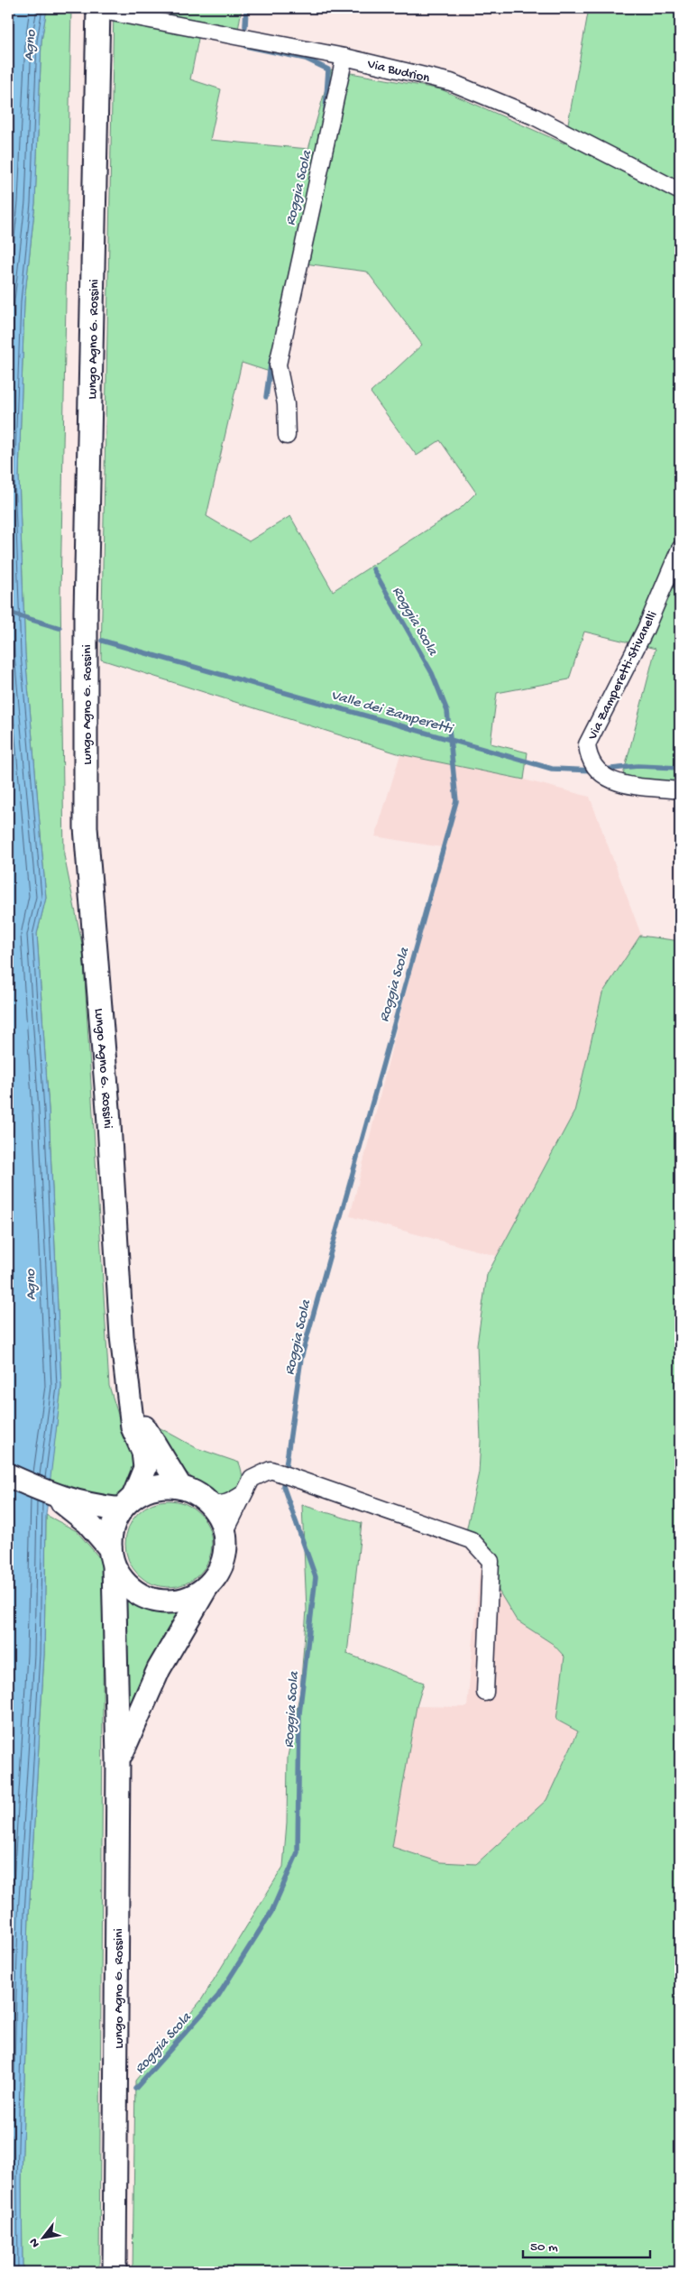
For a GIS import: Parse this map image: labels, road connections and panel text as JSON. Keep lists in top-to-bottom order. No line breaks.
{"streets":{"main road":["Lungo Agno G. Rossini"],"street":["Via Budrion","Via Zamperetti-Stivanelli"]},"crossings":[["Via Budrion","Lungo Agno G. Rossini"]],"water":["Agno","Roggia Scola","Valle dei Zamperetti"],"scale_bar":"50 m","north":"bottom left"}
